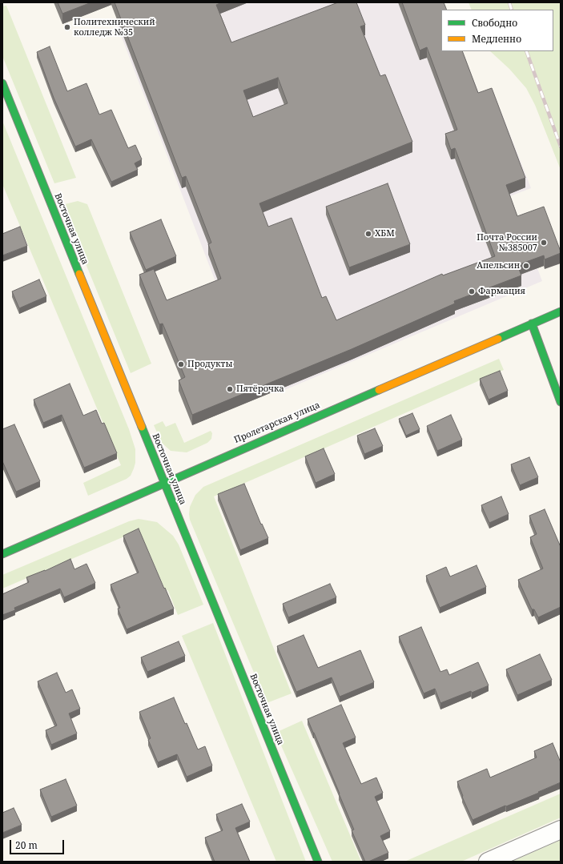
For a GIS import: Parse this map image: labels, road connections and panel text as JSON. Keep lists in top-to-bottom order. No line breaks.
{"streets":{"street":["Восточная улица","Пролетарская улица"]},"crossings":[["Восточная улица","Пролетарская улица"]],"places":["Политехнический колледж №35","ХБМ","Почта России №385007","Апельсин","Фармация","Продукты","Пятёрочка"],"legend":["Свободно","Медленно"],"scale_bar":"20 m"}
